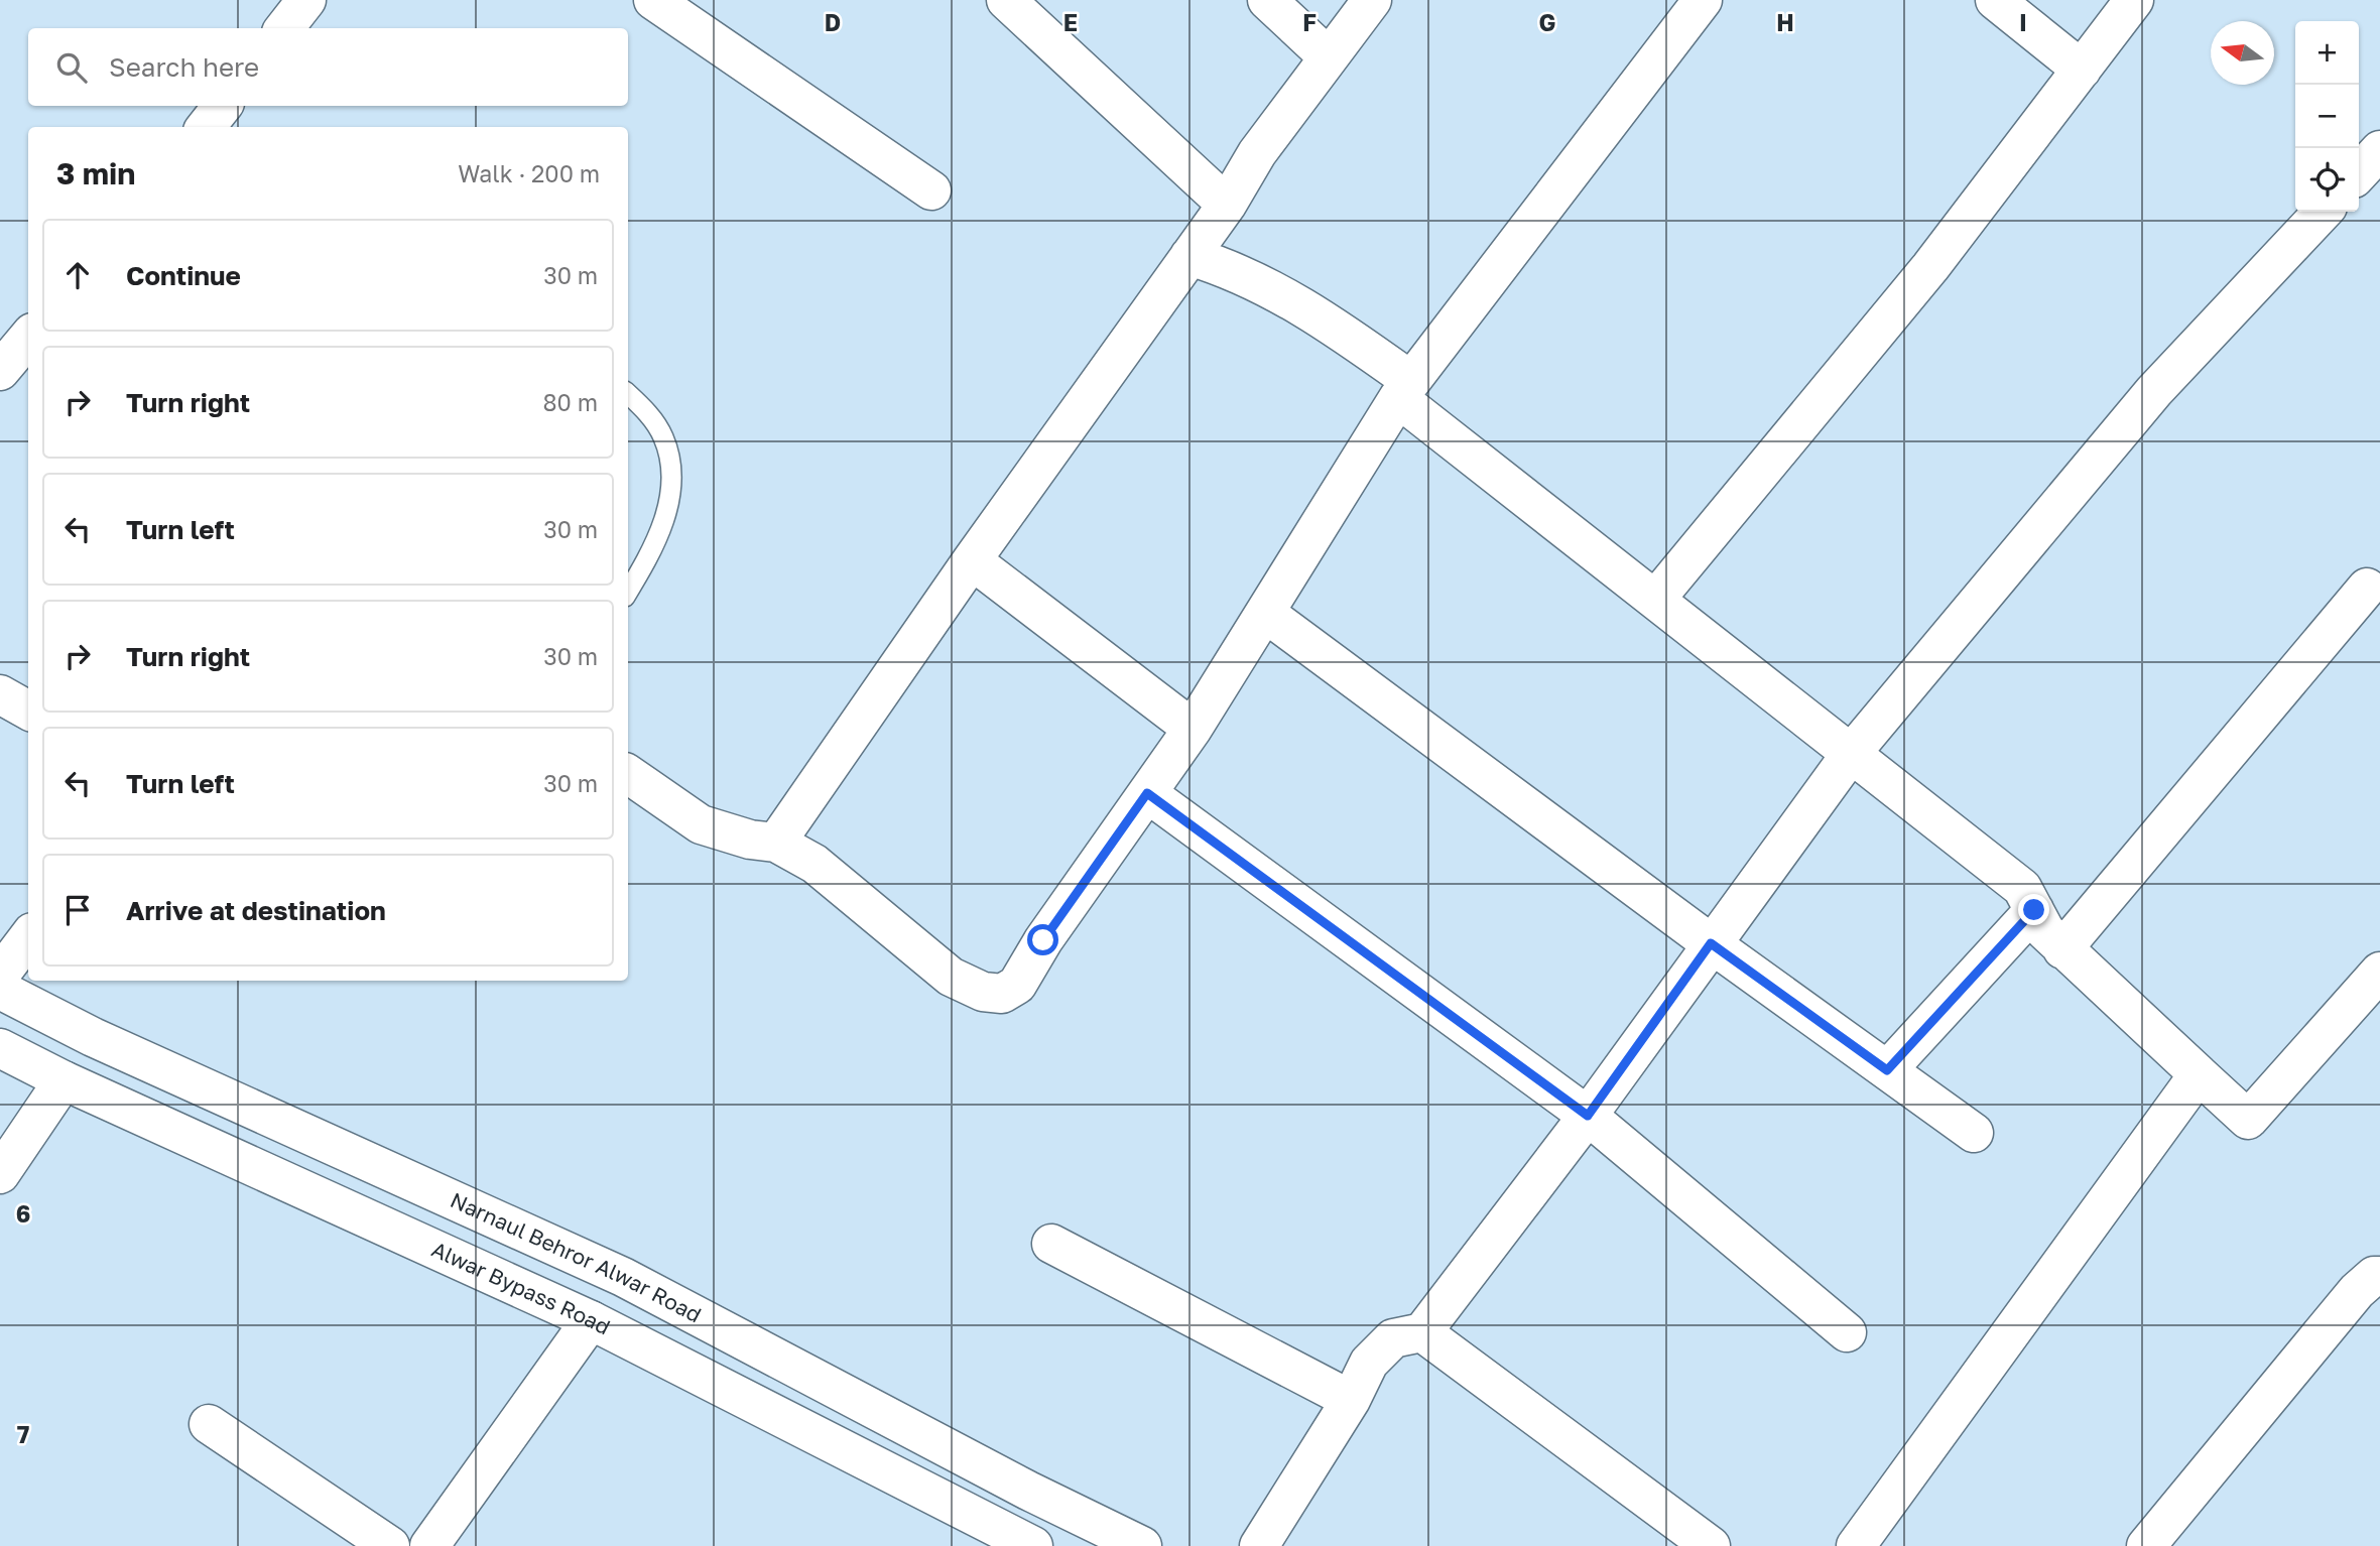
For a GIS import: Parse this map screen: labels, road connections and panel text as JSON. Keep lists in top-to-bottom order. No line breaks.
{"streets":{"street":["Narnaul Behror Alwar Road","Alwar Bypass Road"]},"north":"left","page":{"map_buttons":["+","−"],"search":"Search here","heading":["3 min","Walk · 200 m"],"list":[["Continue","30 m"],["Turn right","80 m"],["Turn left","30 m"],["Turn right","30 m"],["Turn left","30 m"],"Arrive at destination"]},"grid":{"columns":["D","E","F","G","H","I"],"rows":["6","7"]}}
